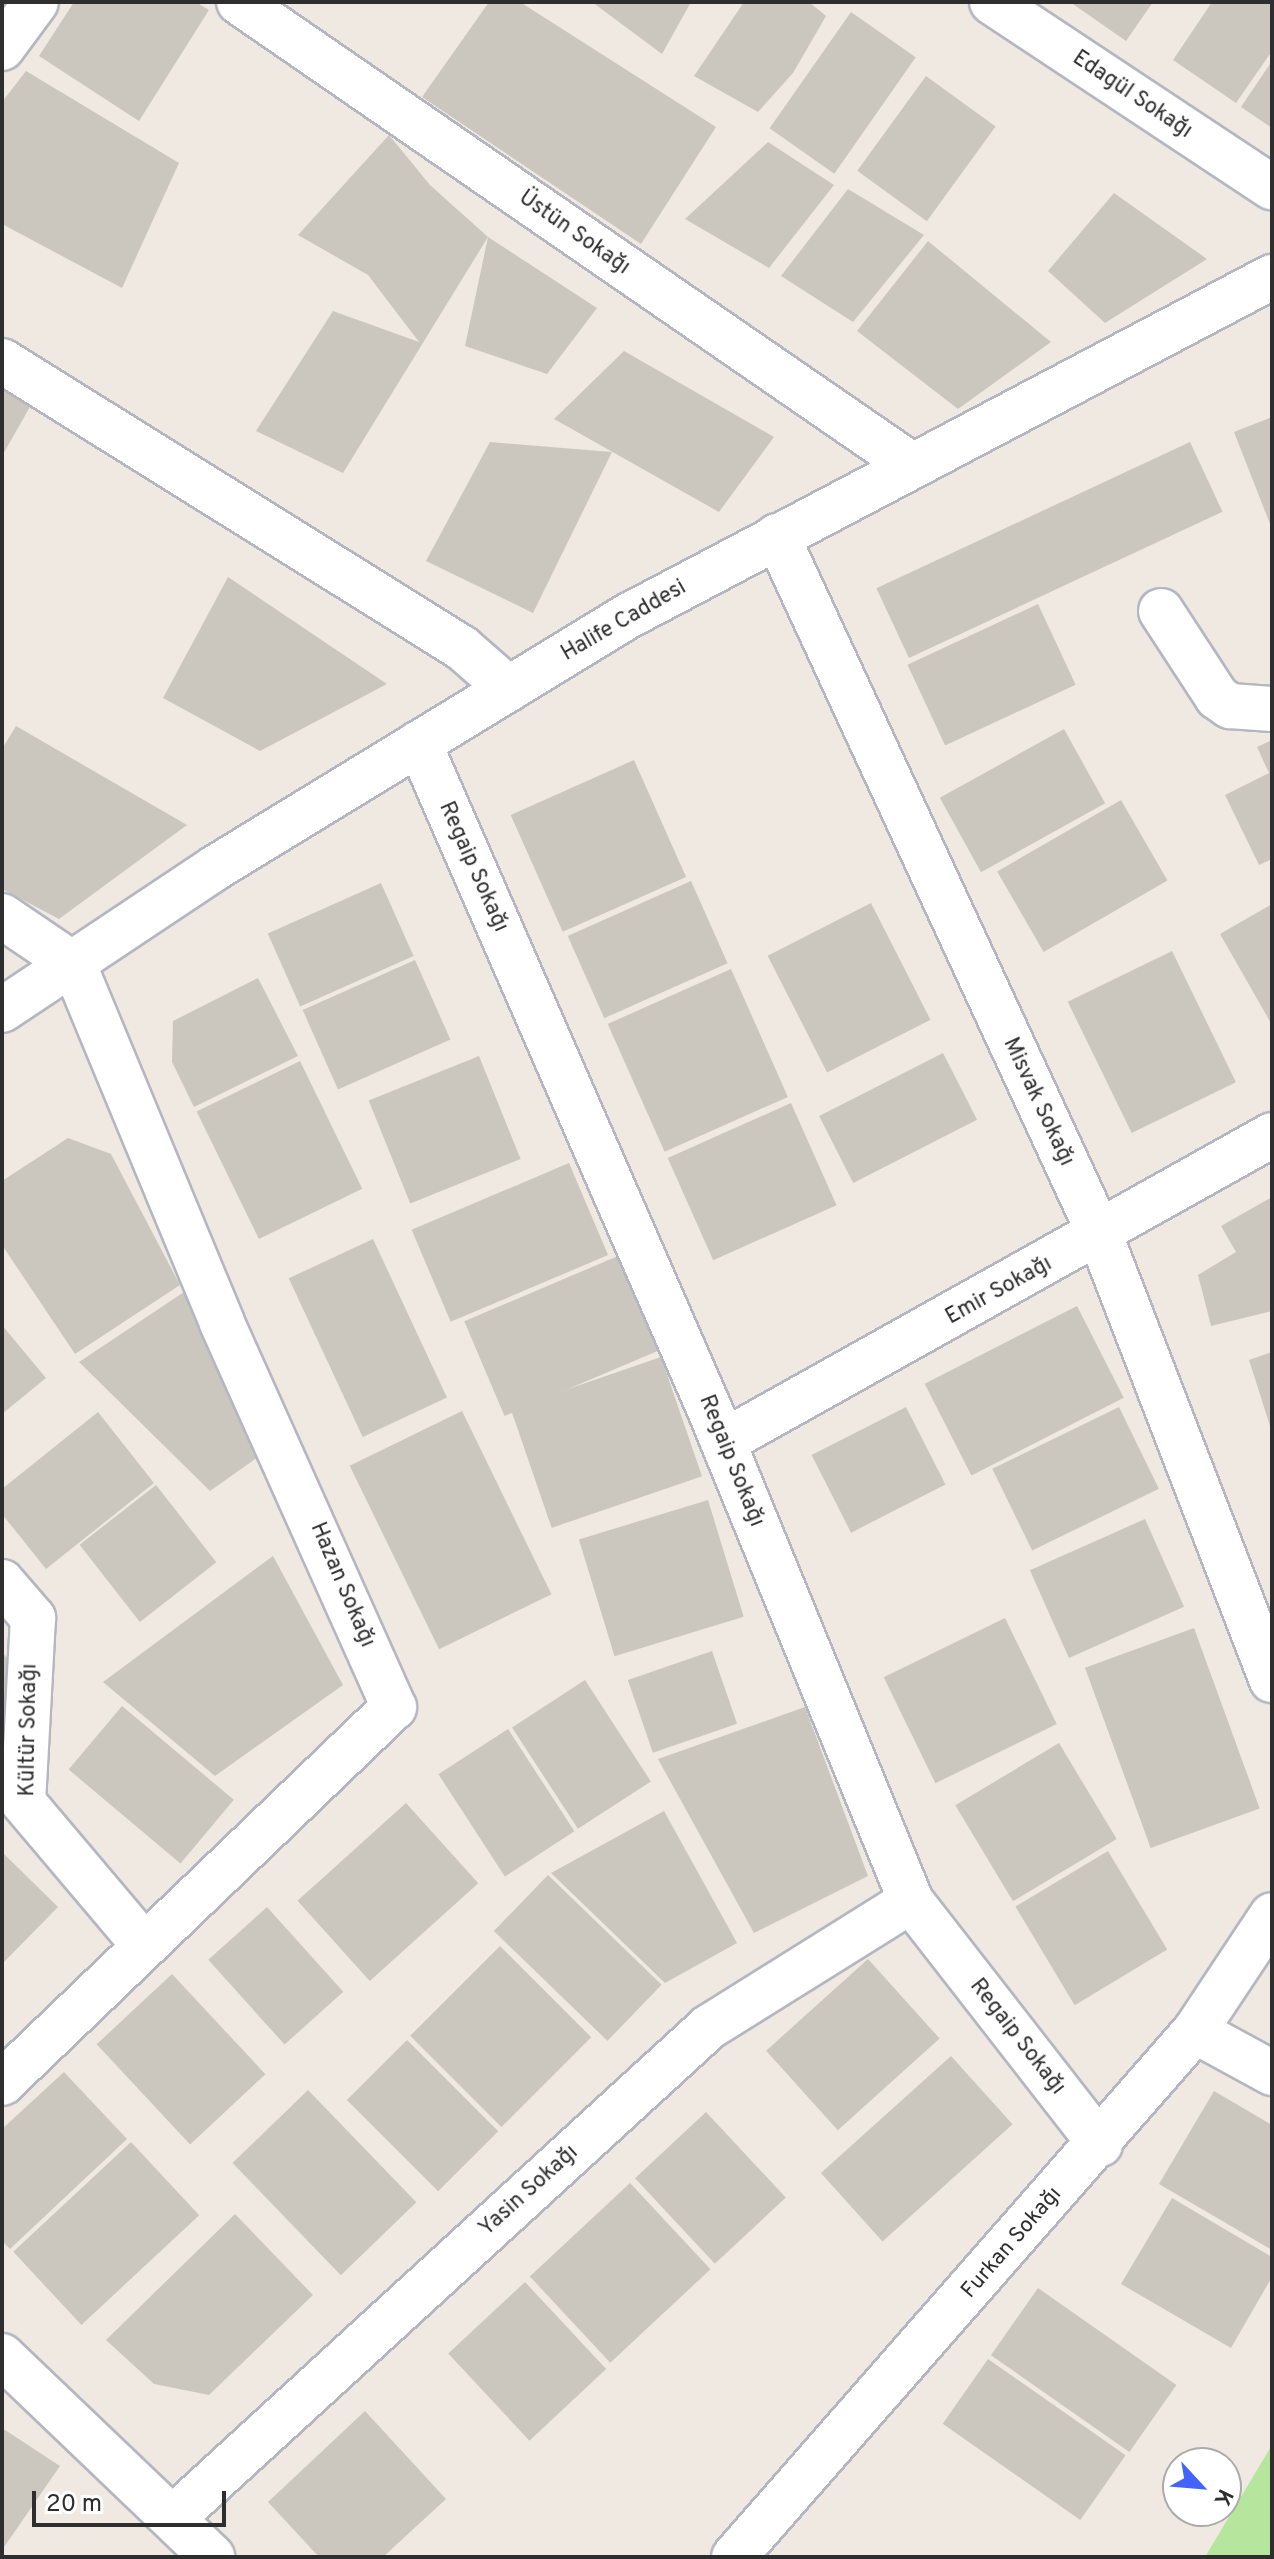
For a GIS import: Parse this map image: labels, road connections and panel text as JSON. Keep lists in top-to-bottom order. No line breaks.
{"streets":{"street":["Edagül Sokağı","Üstün Sokağı","Halife Caddesi","Regaip Sokağı","Misvak Sokağı","Emir Sokağı","Hazan Sokağı","Kültür Sokağı","Yasin Sokağı","Furkan Sokağı"]},"crossings":[["Üstün Sokağı","Halife Caddesi"],["Halife Caddesi","Regaip Sokağı"],["Halife Caddesi","Misvak Sokağı"],["Halife Caddesi","Hazan Sokağı"],["Regaip Sokağı","Emir Sokağı"],["Regaip Sokağı","Yasin Sokağı"],["Regaip Sokağı","Furkan Sokağı"],["Misvak Sokağı","Emir Sokağı"],["Hazan Sokağı","Kültür Sokağı"]],"scale_bar":"20 m","north":"bottom right"}
